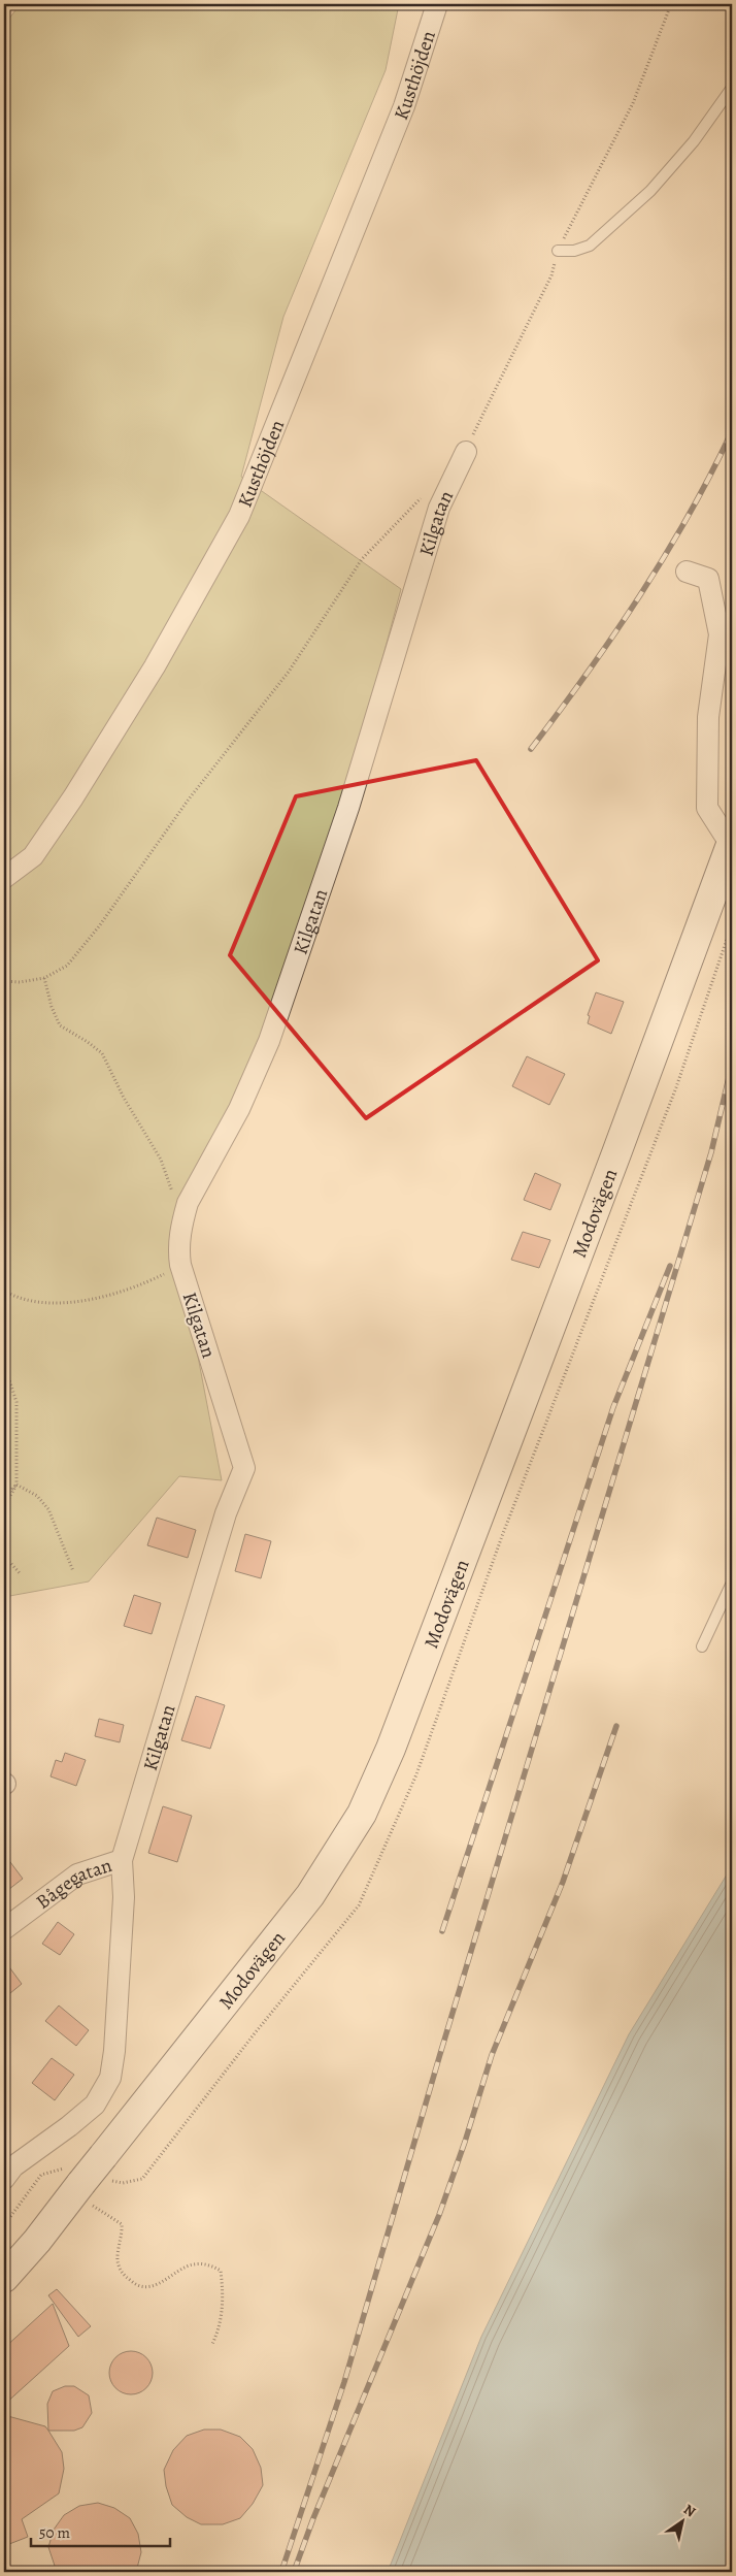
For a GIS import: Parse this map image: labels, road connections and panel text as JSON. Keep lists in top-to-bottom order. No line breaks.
{"streets":{"main road":["Modovägen"],"street":["Kusthöjden","Kilgatan","Bågegatan"]},"crossings":[["Kilgatan","Bågegatan"]],"scale_bar":"50 m","north":"top right"}
